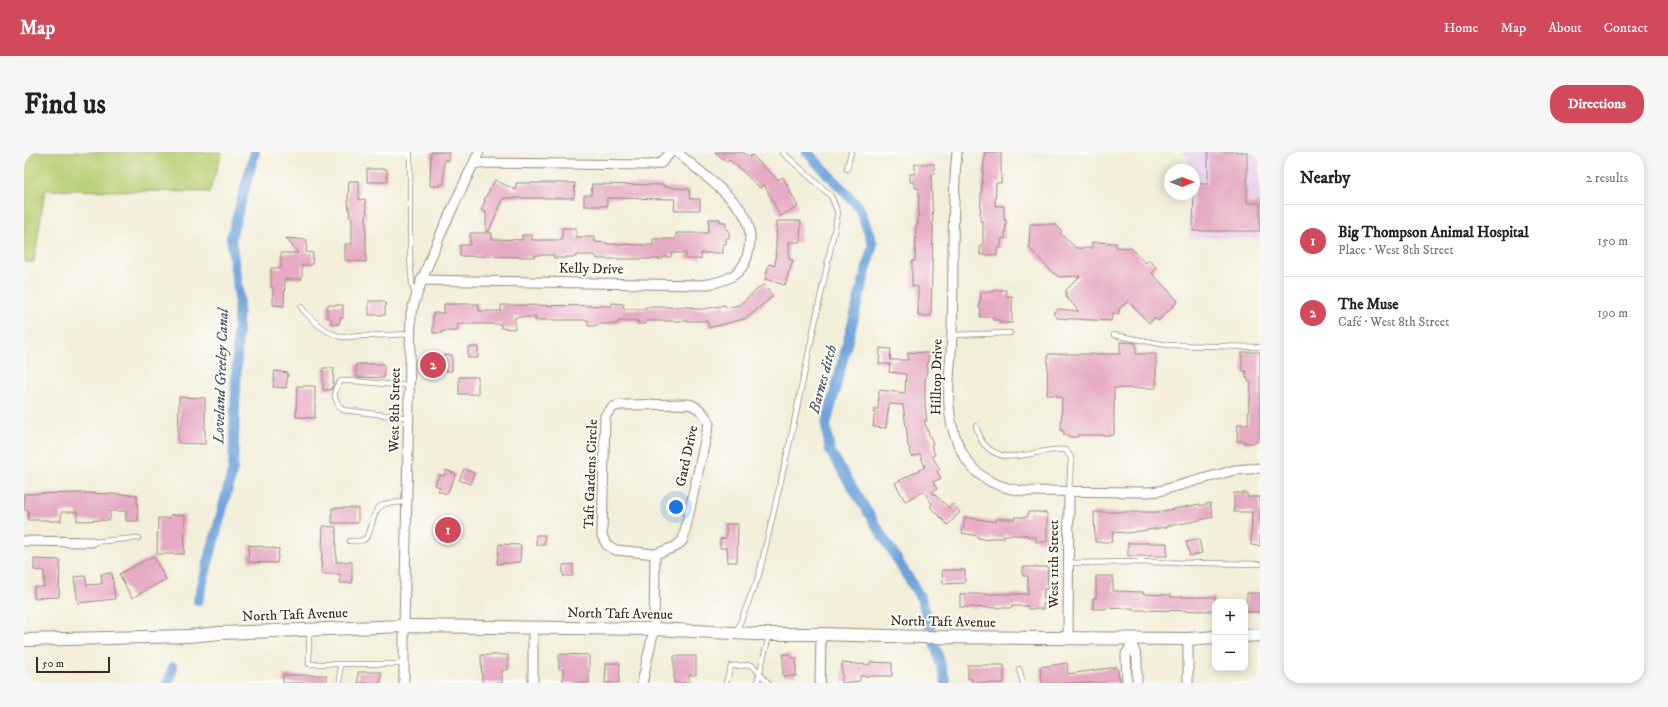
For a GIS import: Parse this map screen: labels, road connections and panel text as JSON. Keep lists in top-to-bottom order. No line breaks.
{"streets":{"main road":["North Taft Avenue"],"street":["Kelly Drive","Hilltop Drive","West 8th Street","Gard Drive","Taft Gardens Circle","West 11th Street"]},"crossings":[["Kelly Drive","West 8th Street"],["Hilltop Drive","West 11th Street"],["West 8th Street","North Taft Avenue"],["Gard Drive","Taft Gardens Circle"],["West 11th Street","North Taft Avenue"]],"water":["Loveland Greeley Canal","Barnes ditch"],"scale_bar":"50 m","north":"right","page":{"header":"Map","nav":["Home","Map","About","Contact"],"buttons":"Directions","title":"Find us","heading":["Nearby","2 results"],"list":[{"mark":"1","name":"Big Thompson Animal Hospital","note":"Place · West 8th Street","value":"150 m"},{"mark":"2","name":"The Muse","note":"Café · West 8th Street","value":"190 m"}],"pins":["2","1"],"map_buttons":["+","−"],"scale":"50 m"}}
